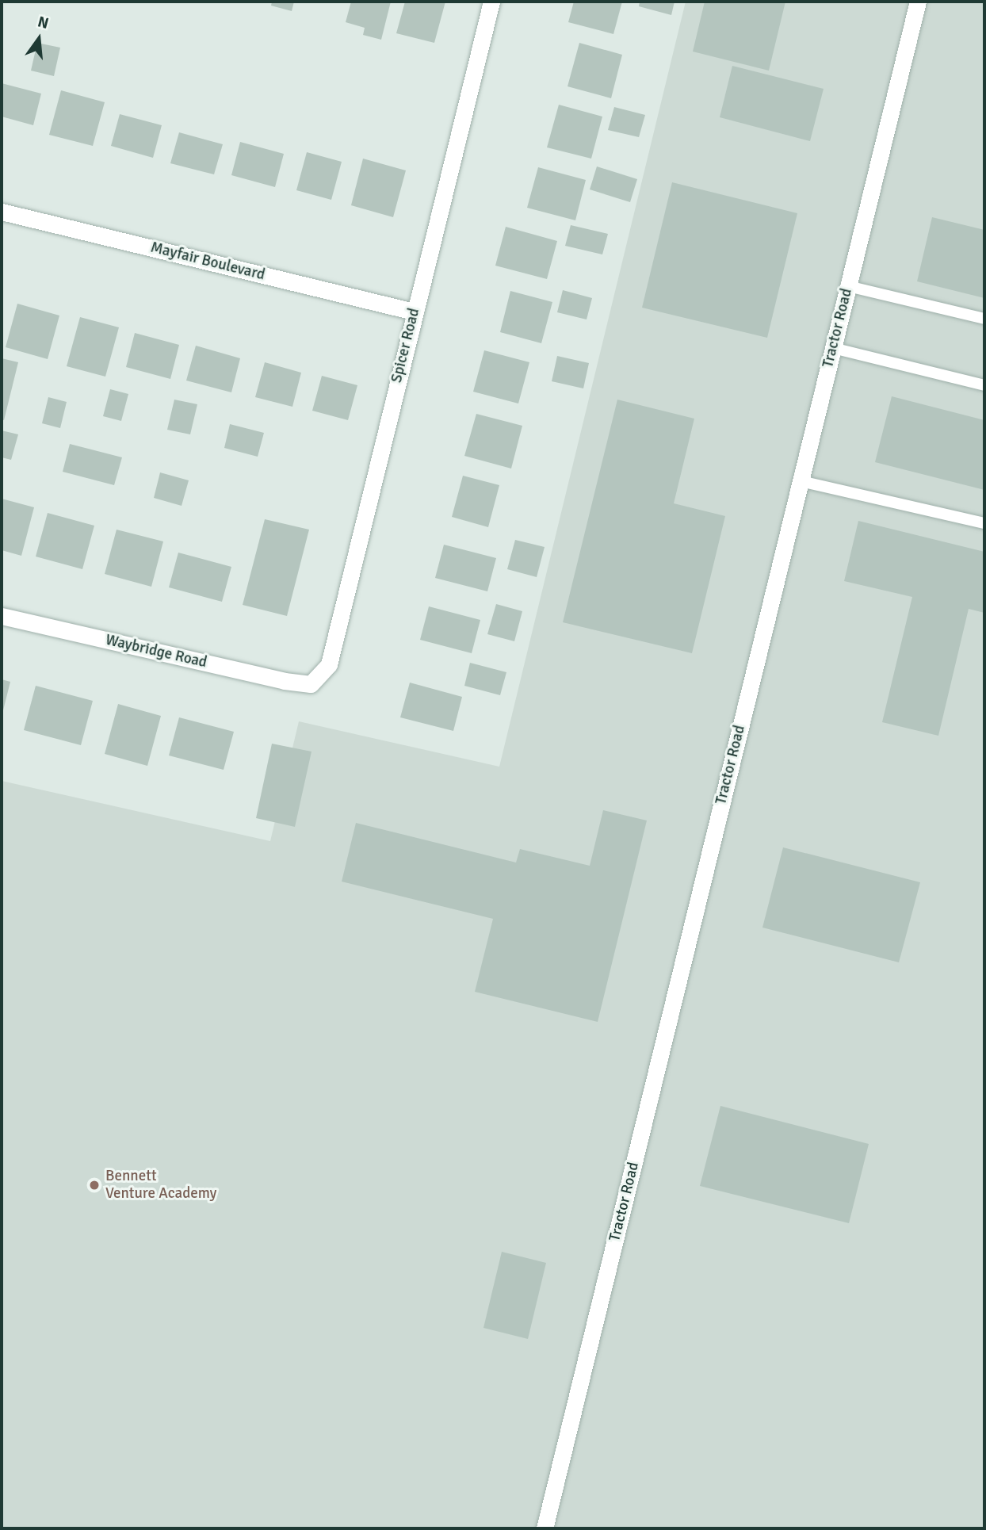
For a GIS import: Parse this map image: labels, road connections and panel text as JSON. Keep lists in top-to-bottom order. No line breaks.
{"streets":{"street":["Mayfair Boulevard","Tractor Road","Spicer Road","Waybridge Road"]},"crossings":[["Mayfair Boulevard","Spicer Road"],["Spicer Road","Waybridge Road"]],"places":["Bennett Venture Academy"],"north":"top"}
